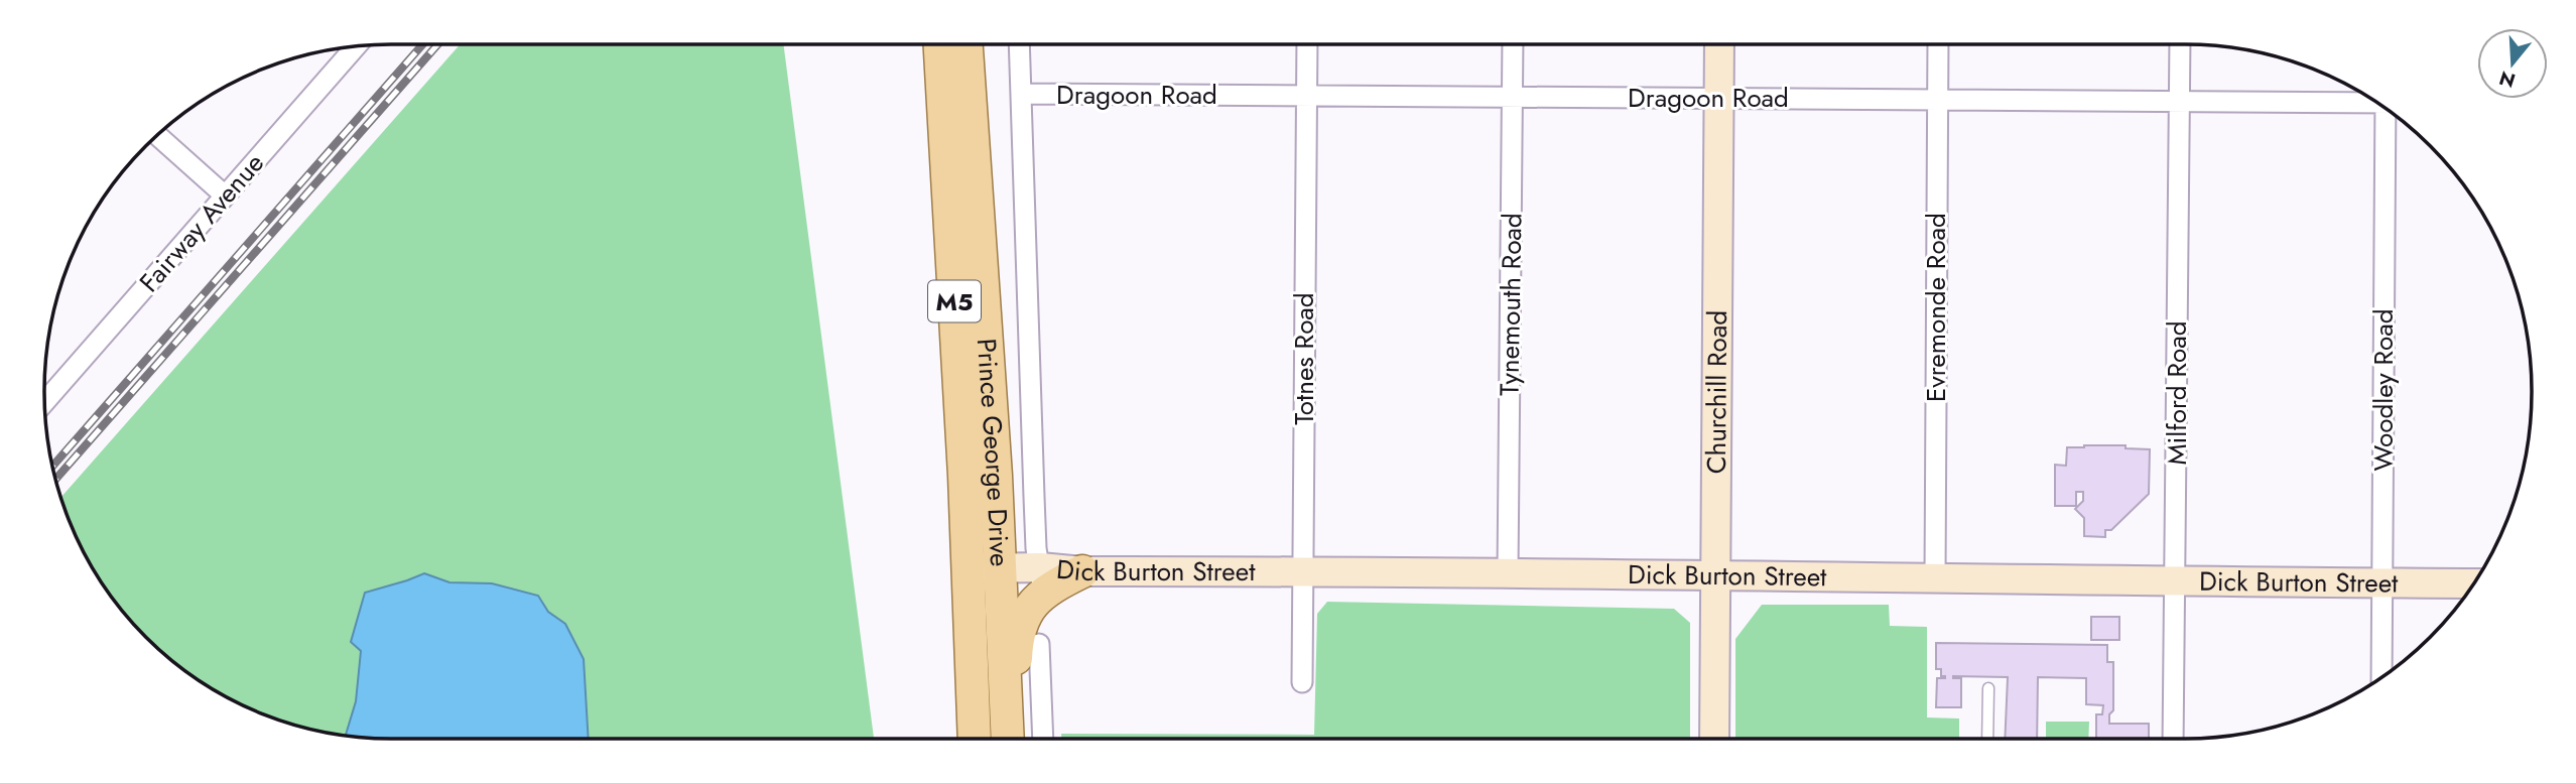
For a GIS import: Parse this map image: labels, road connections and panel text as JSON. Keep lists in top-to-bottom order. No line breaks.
{"streets":{"main road":["M5","Prince George Drive"],"street":["Dragoon Road","Fairway Avenue","Tynemouth Road","Evremonde Road","Totnes Road","Woodley Road","Churchill Road","Milford Road","Dick Burton Street"]},"crossings":[["Dragoon Road","Tynemouth Road"],["Dragoon Road","Evremonde Road"],["Dragoon Road","Totnes Road"],["Dragoon Road","Churchill Road"],["Dragoon Road","Milford Road"],["Dragoon Road","Prince George Drive"],["Tynemouth Road","Dick Burton Street"],["Evremonde Road","Dick Burton Street"],["Totnes Road","Dick Burton Street"],["Woodley Road","Dick Burton Street"],["Churchill Road","Dick Burton Street"],["Milford Road","Dick Burton Street"],["Prince George Drive","Dick Burton Street"]],"north":"bottom"}
